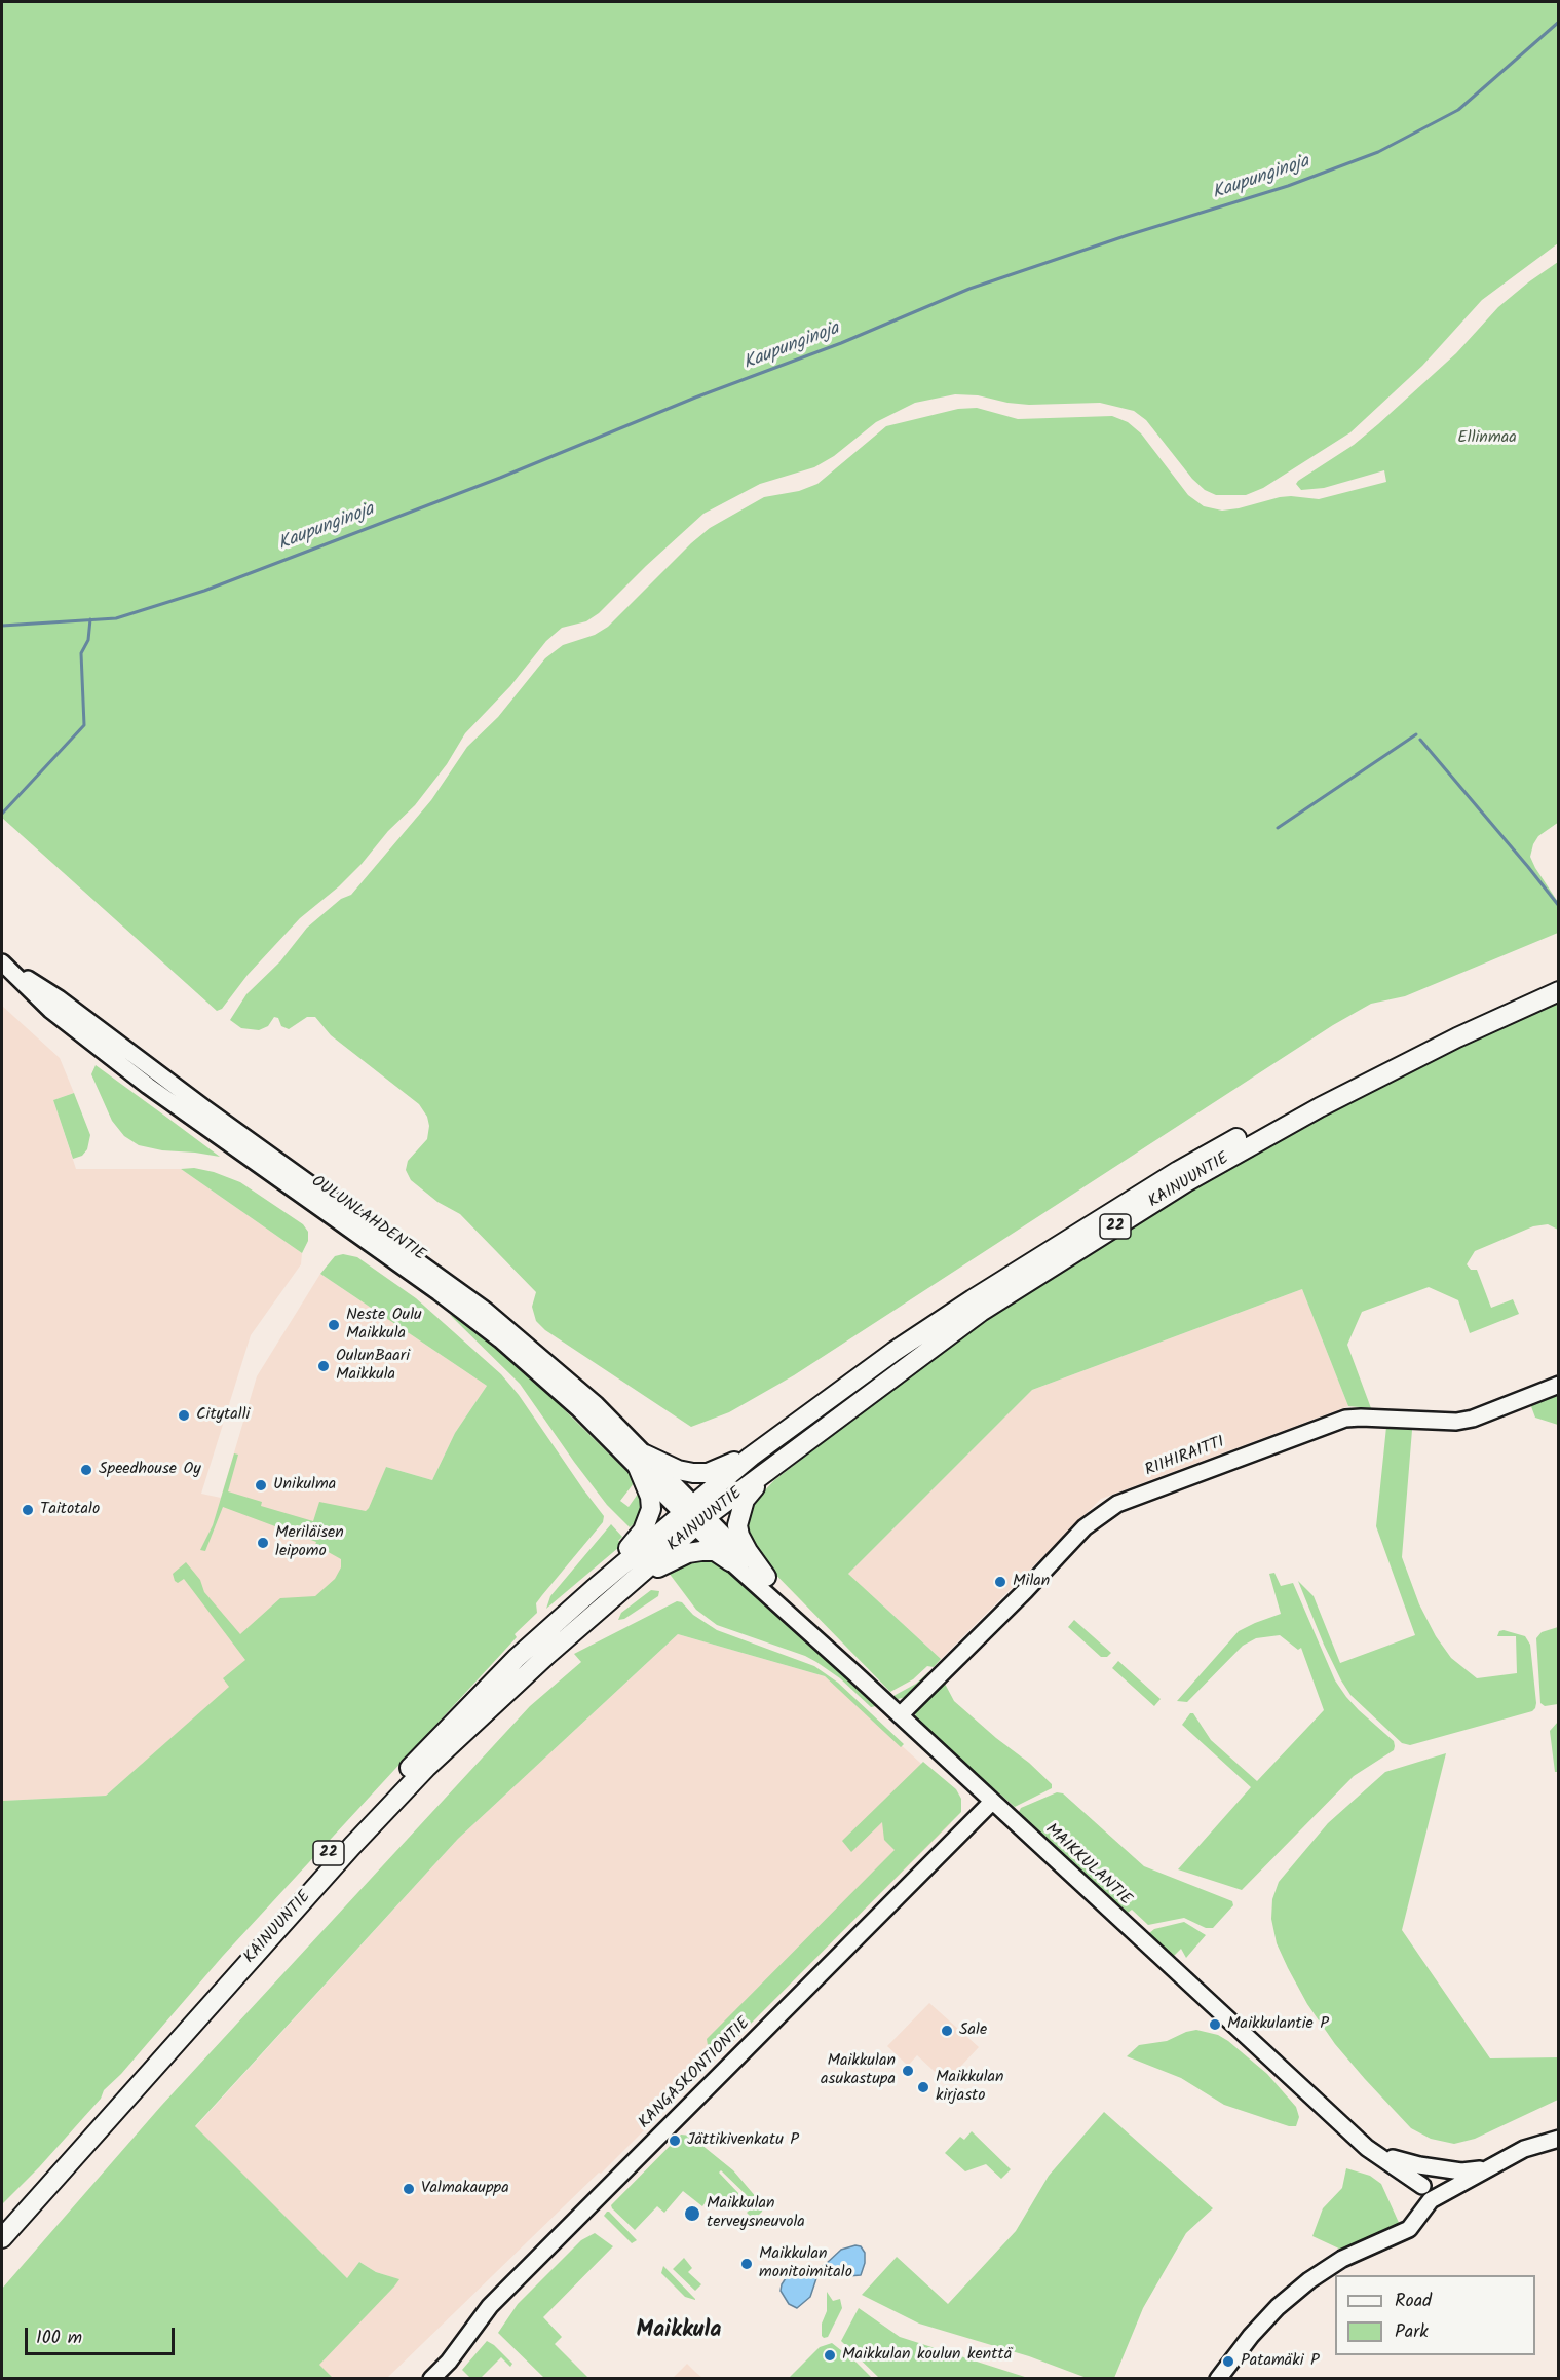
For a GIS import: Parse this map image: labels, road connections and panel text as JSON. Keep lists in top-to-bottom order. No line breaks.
{"streets":{"highway":["KAINUUNTIE","22"],"main road":["OULUNLAHDENTIE","RIIHIRAITTI","MAIKKULANTIE","KANGASKONTIONTIE"]},"crossings":[["KAINUUNTIE","OULUNLAHDENTIE"],["KAINUUNTIE","MAIKKULANTIE"],["OULUNLAHDENTIE","MAIKKULANTIE"],["RIIHIRAITTI","MAIKKULANTIE"],["MAIKKULANTIE","KANGASKONTIONTIE"]],"districts":["Maikkula"],"water":["Kaupunginoja"],"parks":["Ellinmaa"],"places":["Neste Oulu Maikkula","OulunBaari Maikkula","Citytalli","Speedhouse Oy","Unikulma","Taitotalo","Meriläisen leipomo","Milan","Maikkulantie P","Sale","Maikkulan asukastupa","Maikkulan kirjasto","Jättikivenkatu P","Valmakauppa","Maikkulan terveysneuvola","Maikkulan monitoimitalo","Maikkulan koulun kenttä","Patamäki P"],"legend":["Road","Park"],"scale_bar":"100 m"}
